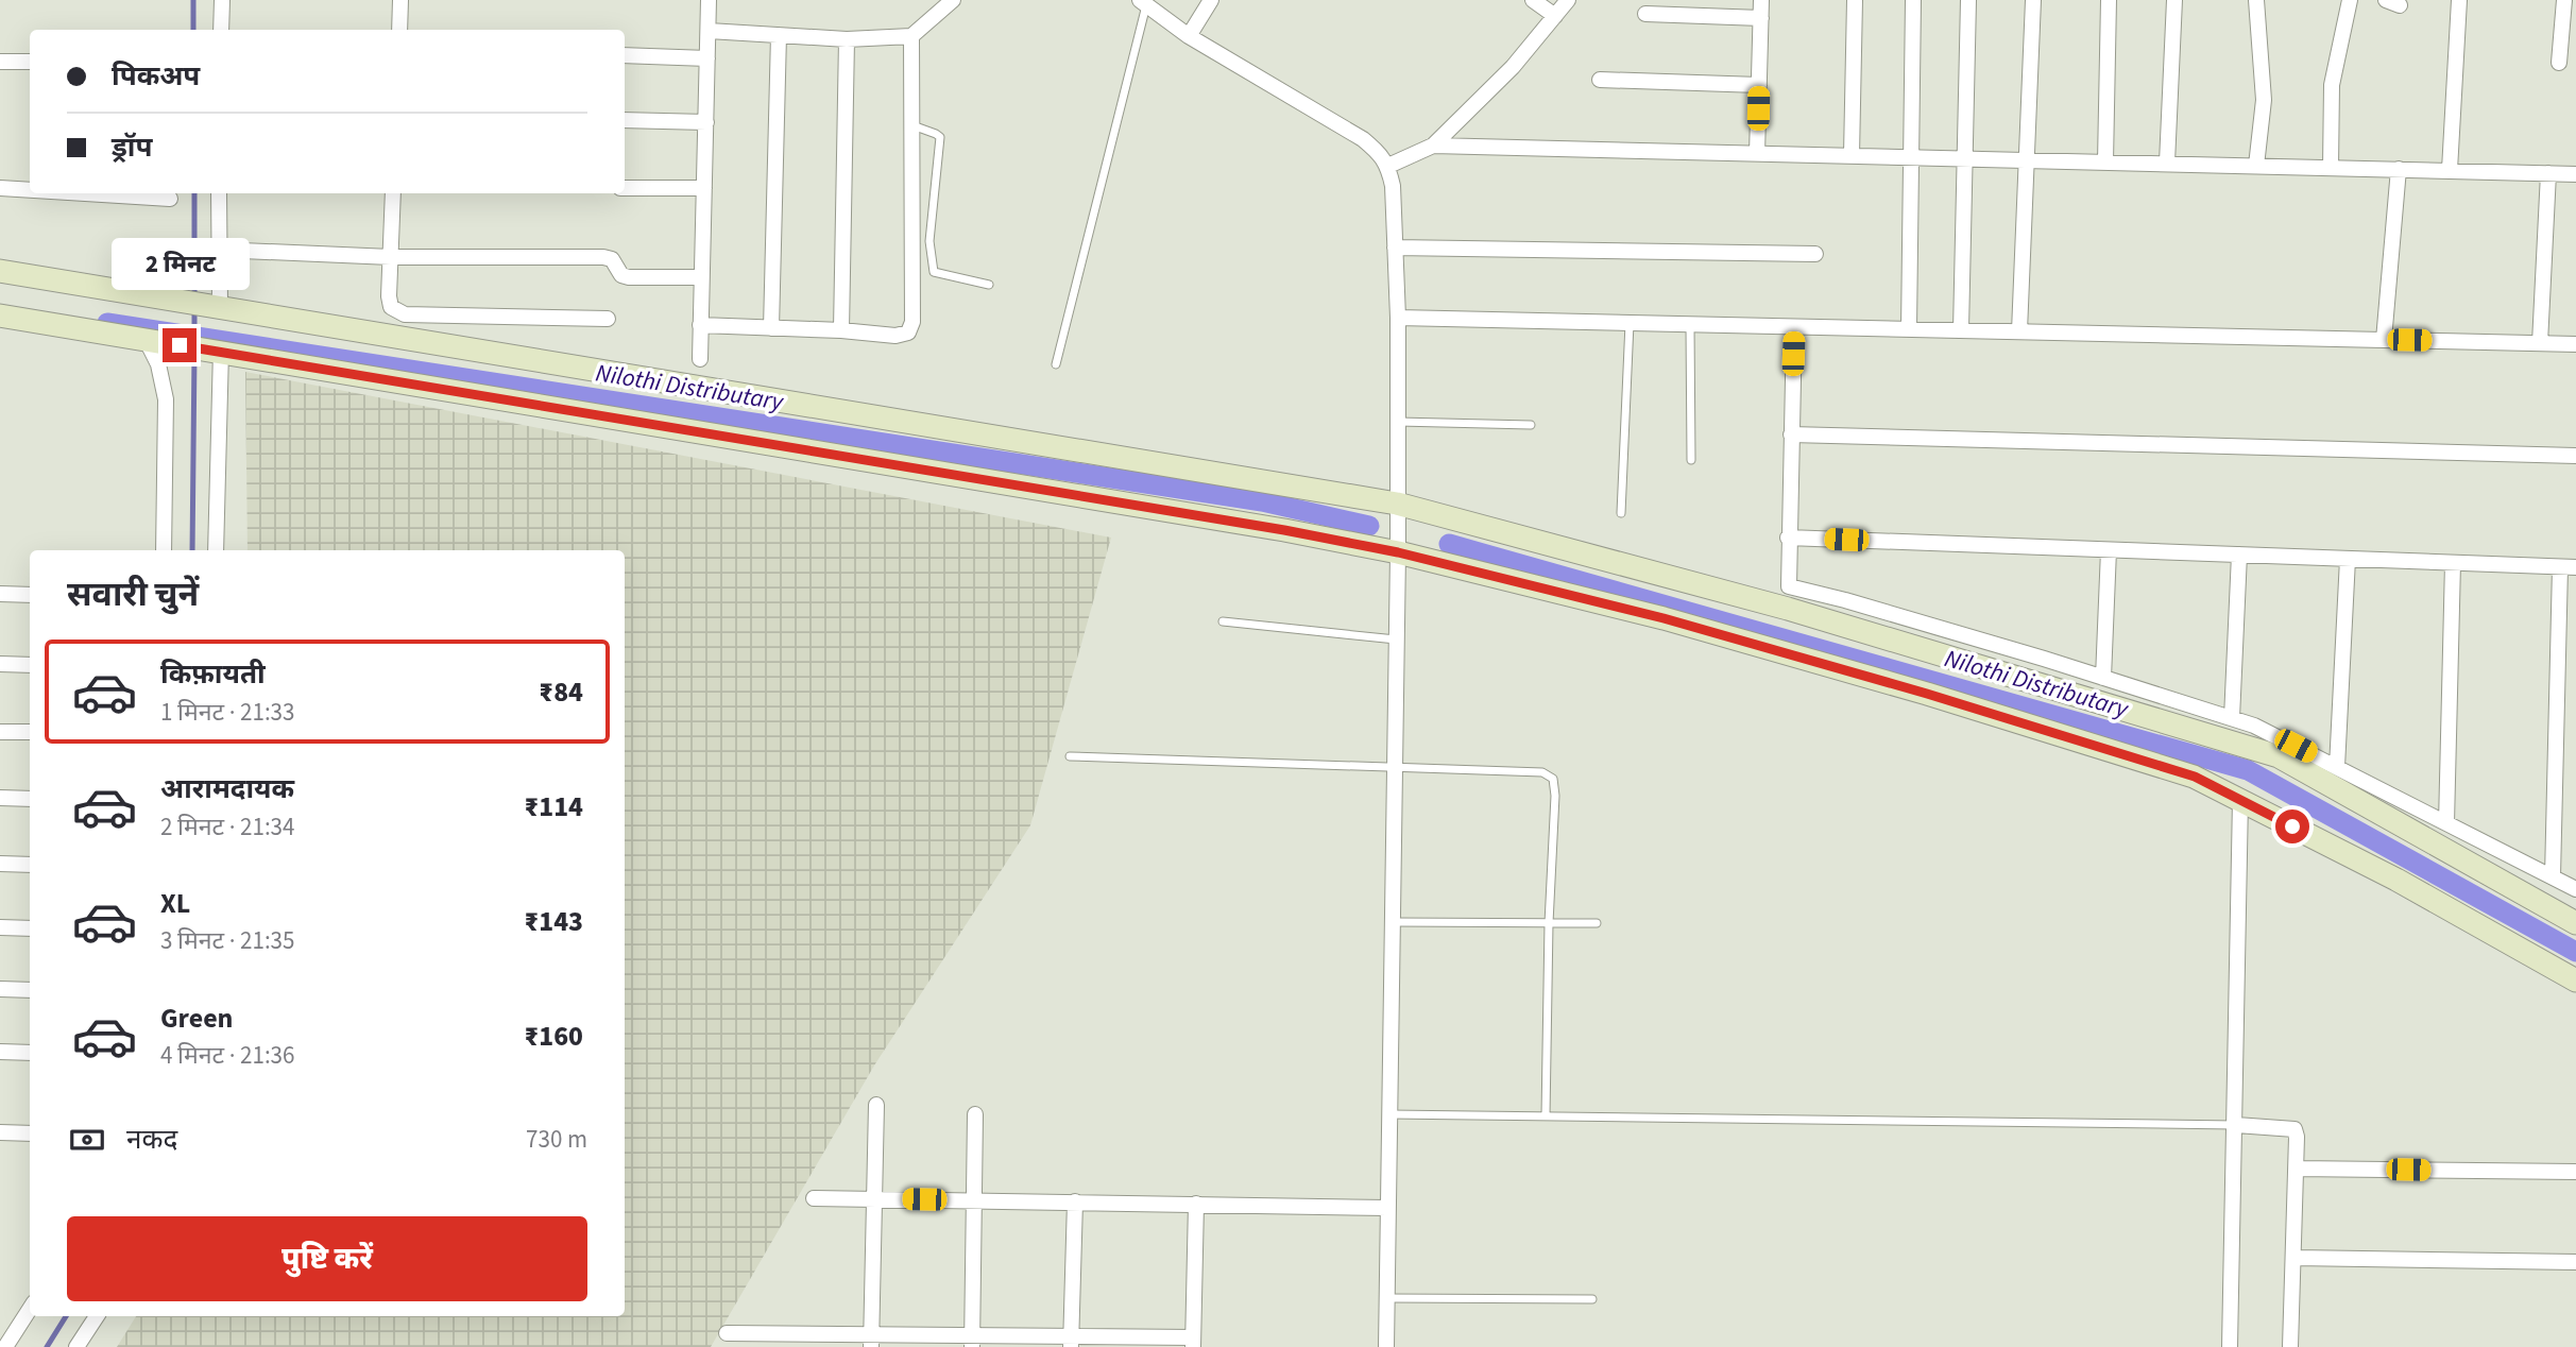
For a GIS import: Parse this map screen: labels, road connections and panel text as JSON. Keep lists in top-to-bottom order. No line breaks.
{"water":["Nilothi Distributary"],"page":{"banner":["पिकअप","ड्रॉप"],"bubble":"2 मिनट","heading":"सवारी चुनें","list":[{"name":"किफ़ायती","note":"1 मिनट · 21:33","value":"₹84"},{"name":"आरामदायक","note":"2 मिनट · 21:34","value":"₹114"},{"name":"XL","note":"3 मिनट · 21:35","value":"₹143"},{"name":"Green","note":"4 मिनट · 21:36","value":"₹160"}],"pay":["नकद","730 m"],"buttons":"पुष्टि करें"}}
